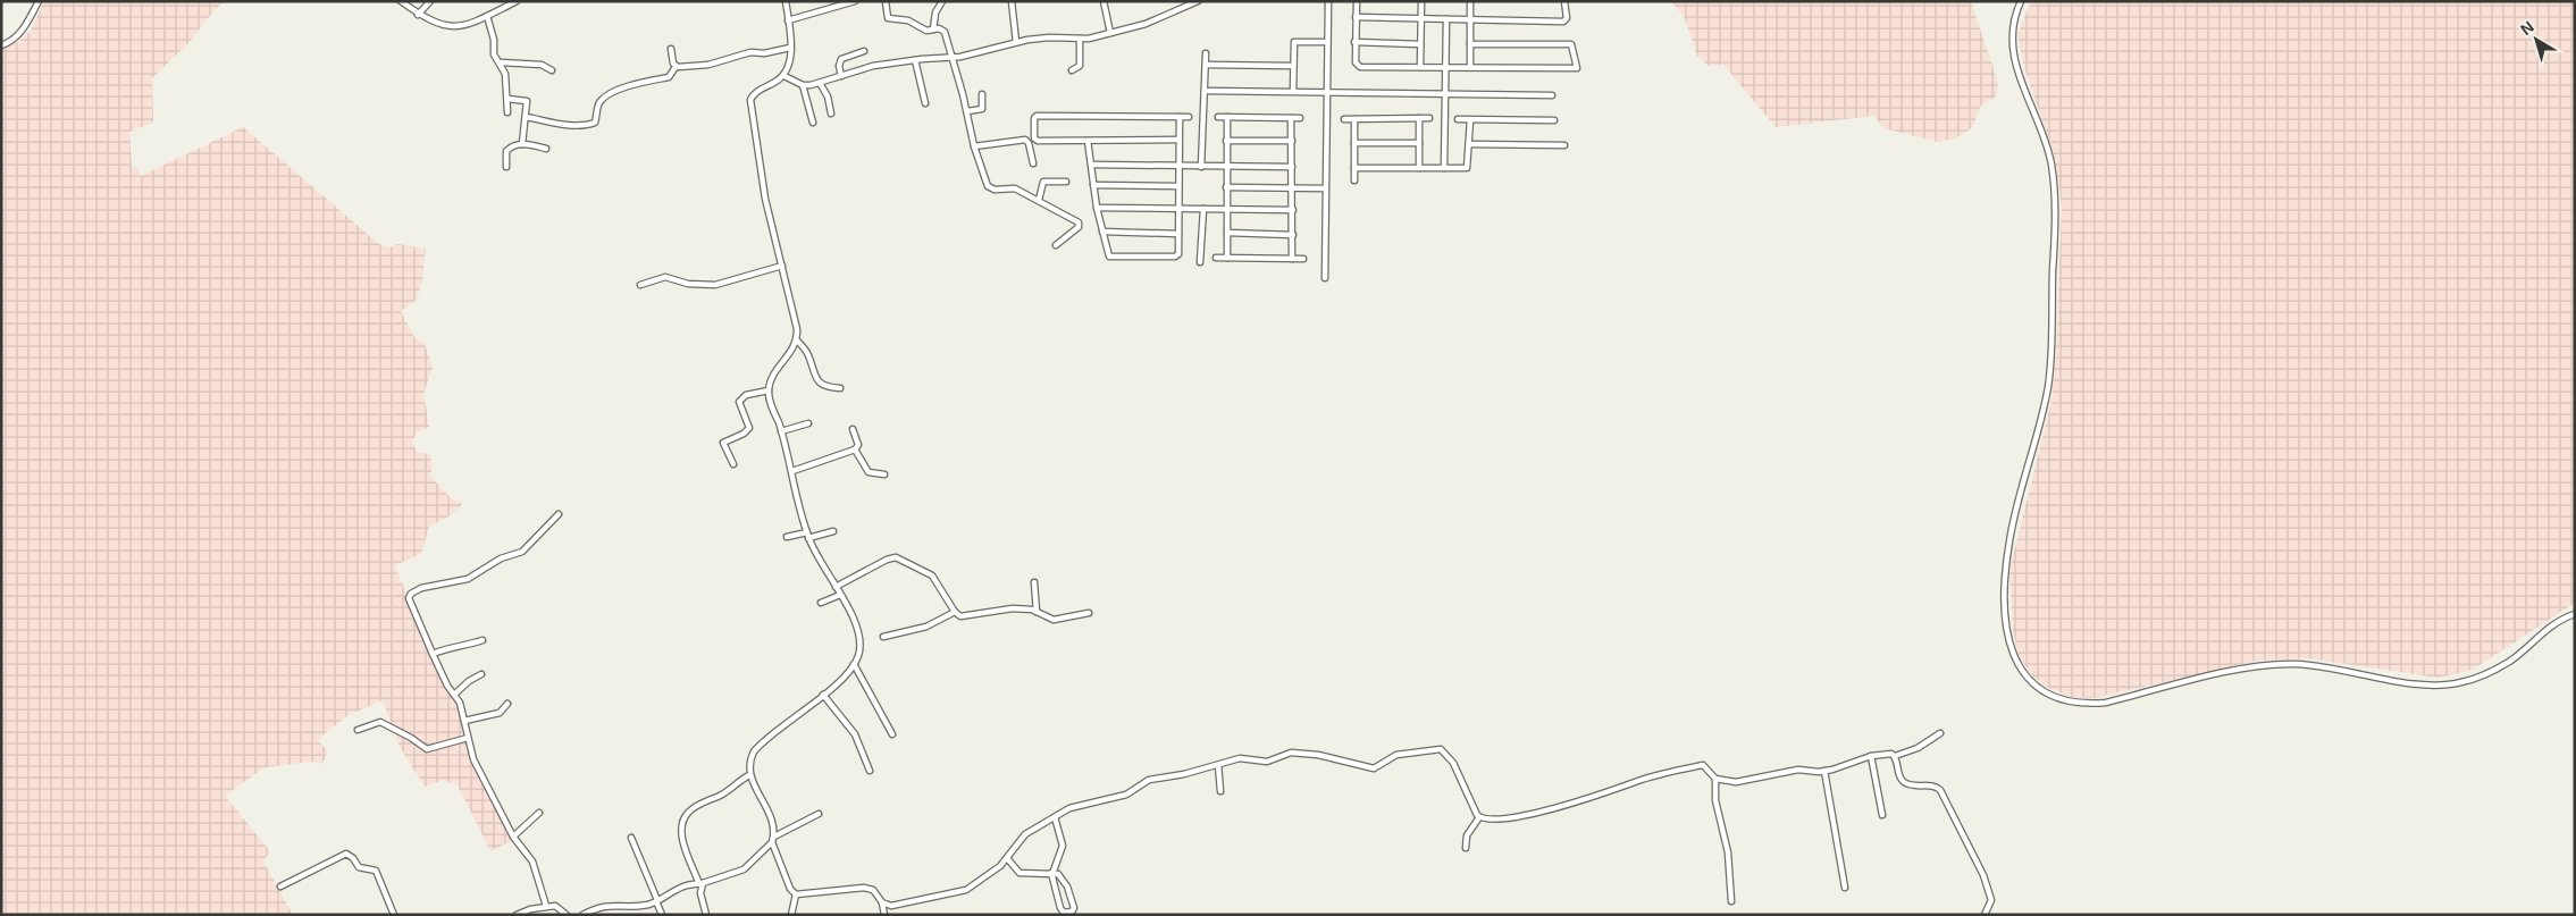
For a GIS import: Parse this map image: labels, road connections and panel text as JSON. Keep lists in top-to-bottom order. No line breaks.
{"north":"top left"}
